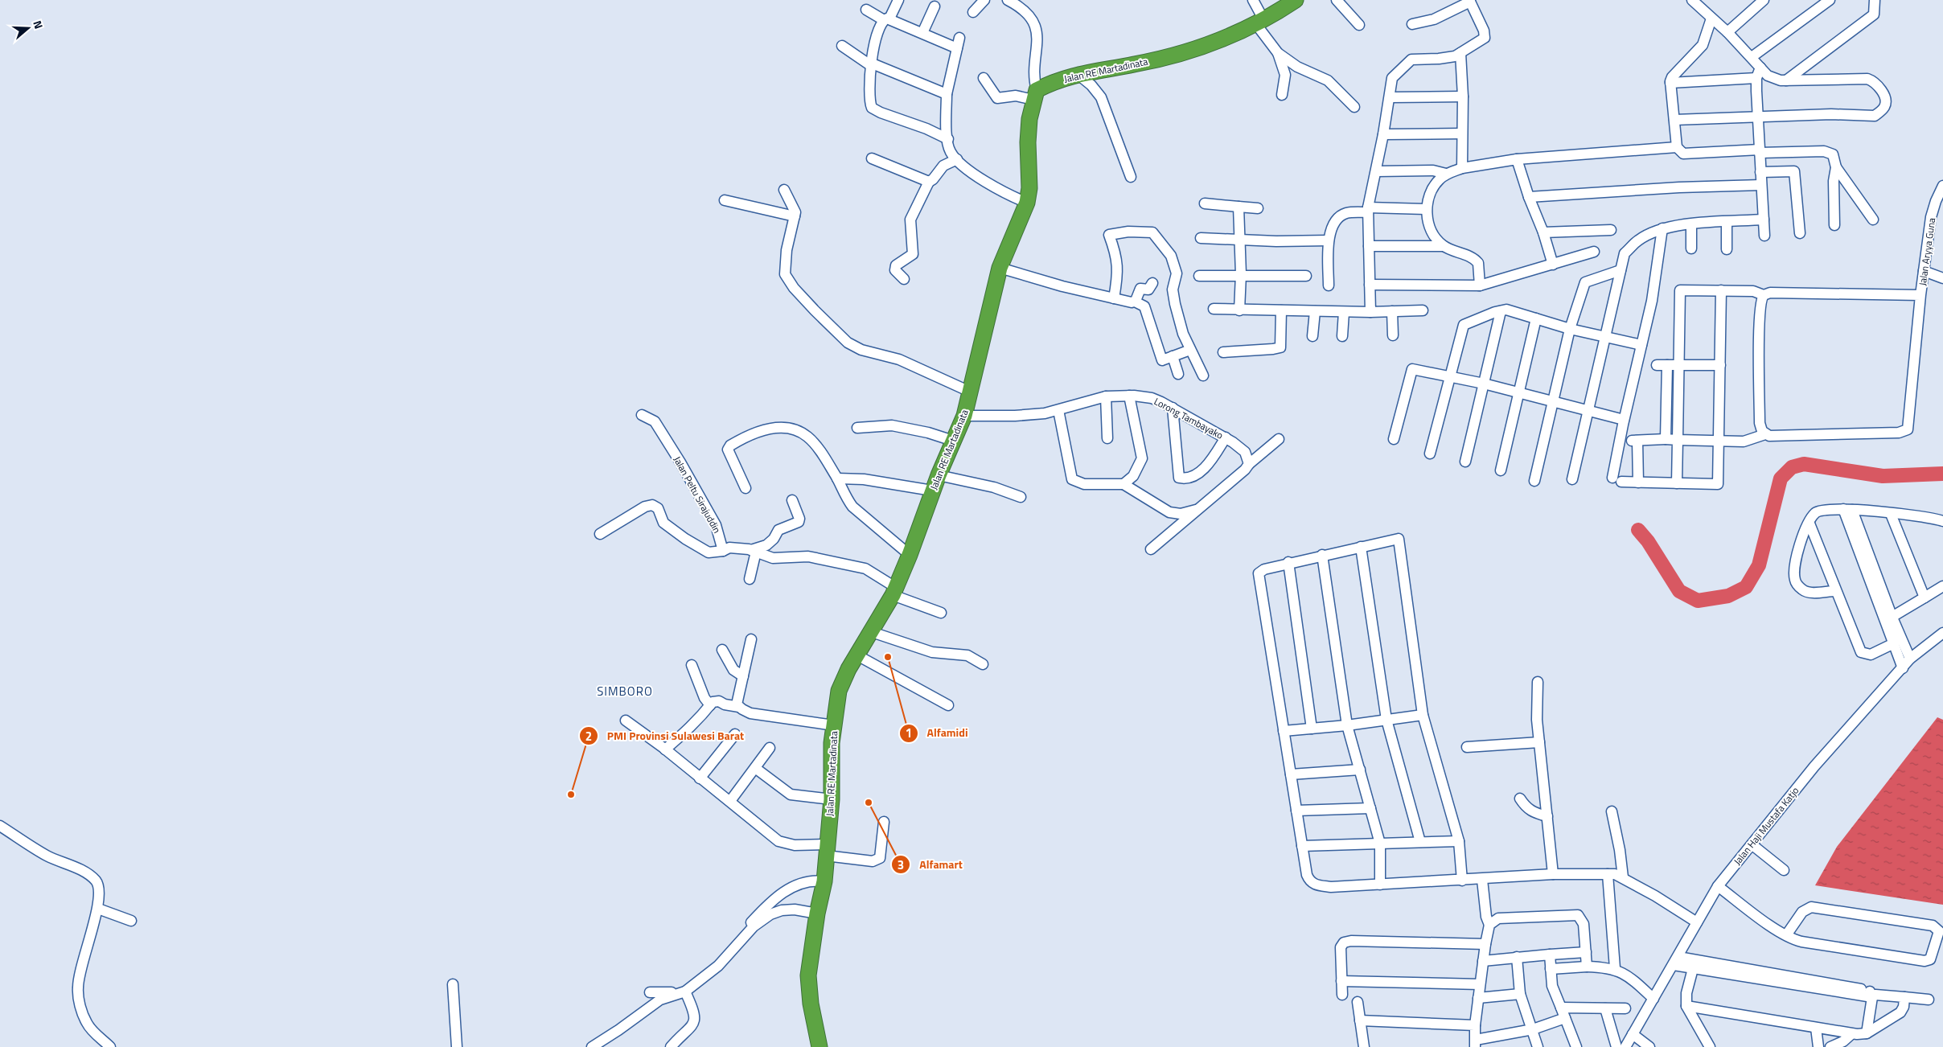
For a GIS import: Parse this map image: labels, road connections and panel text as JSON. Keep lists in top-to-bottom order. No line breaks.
{"streets":{"highway":["Jalan RE Martadinata"],"street":["Jalan Aryya Guna","Lorong Tambayako","Jalan Peltu Sirajuddin","Jalan Haji Mustafa Katjo"]},"crossings":[["Jalan RE Martadinata","Lorong Tambayako"]],"districts":["SIMBORO"],"places":["Alfamidi","PMI Provinsi Sulawesi Barat","Alfamart"],"north":"right"}
